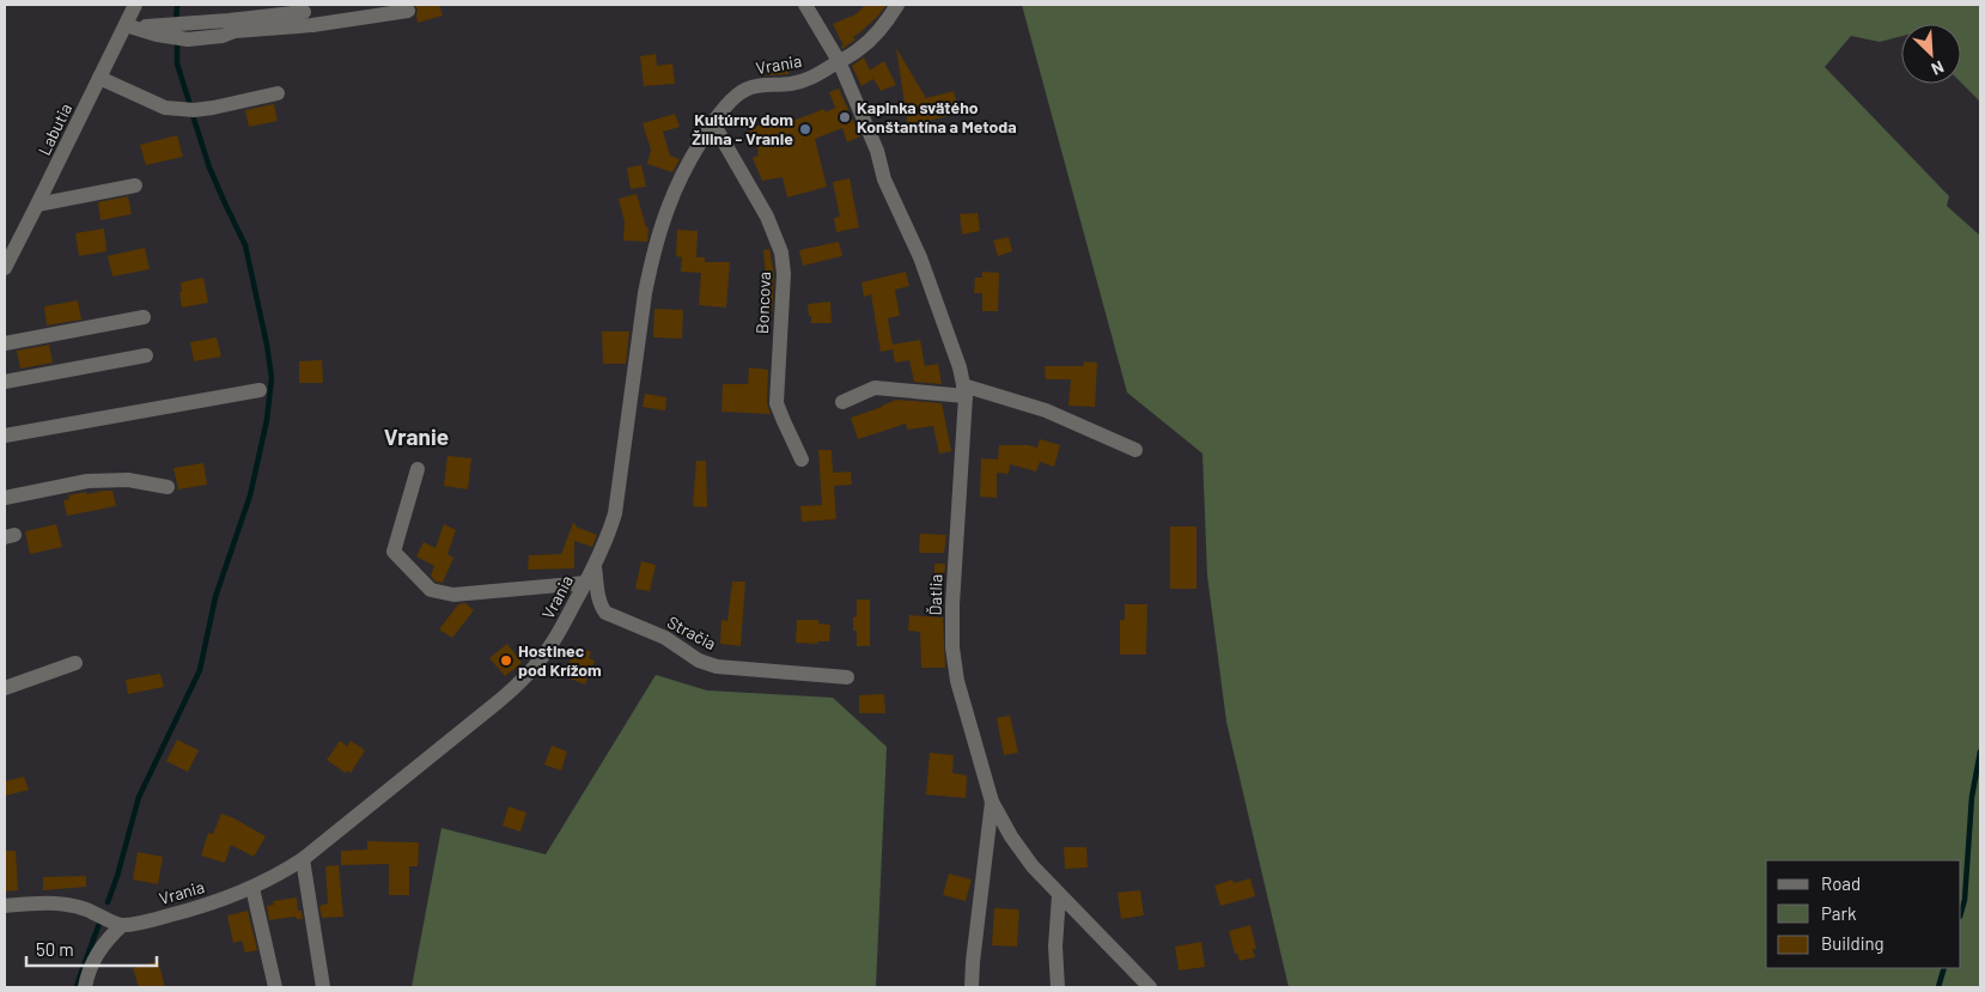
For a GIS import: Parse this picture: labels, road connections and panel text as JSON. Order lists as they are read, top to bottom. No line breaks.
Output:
{"streets":{"street":["Vrania","Labutia","Boncova","Ďatlia","Stračia"]},"crossings":[["Vrania","Boncova"],["Vrania","Ďatlia"],["Vrania","Stračia"]],"districts":["Vranie"],"places":["Kaplnka svätého Konštantína a Metoda","Kultúrny dom Žilina - Vranie","Hostinec pod Krížom"],"legend":["Road","Park","Building"],"scale_bar":"50 m","north":"bottom right"}
